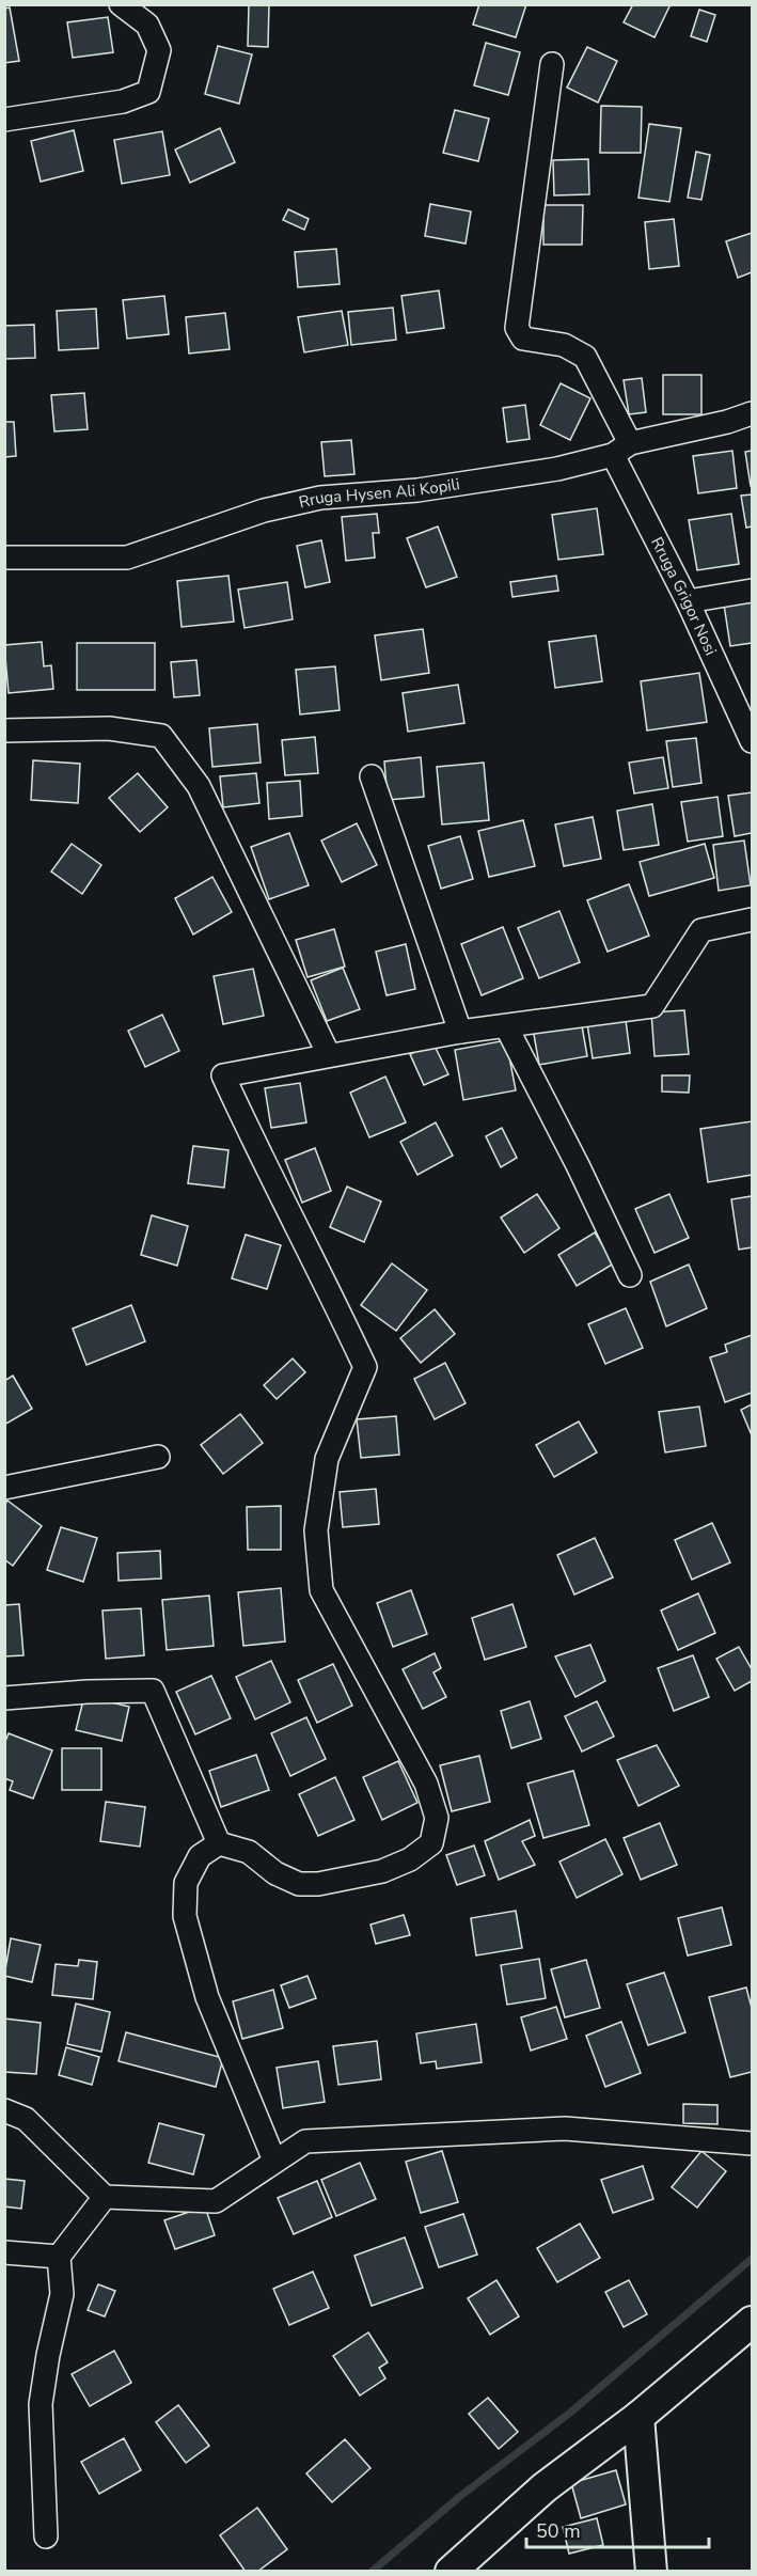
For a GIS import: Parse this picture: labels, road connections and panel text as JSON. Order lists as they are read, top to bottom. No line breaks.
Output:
{"streets":{"street":["Rruga Hysen Ali Kopili","Rruga Grigor Nosi"]},"crossings":[["Rruga Hysen Ali Kopili","Rruga Grigor Nosi"]],"scale_bar":"50 m"}
